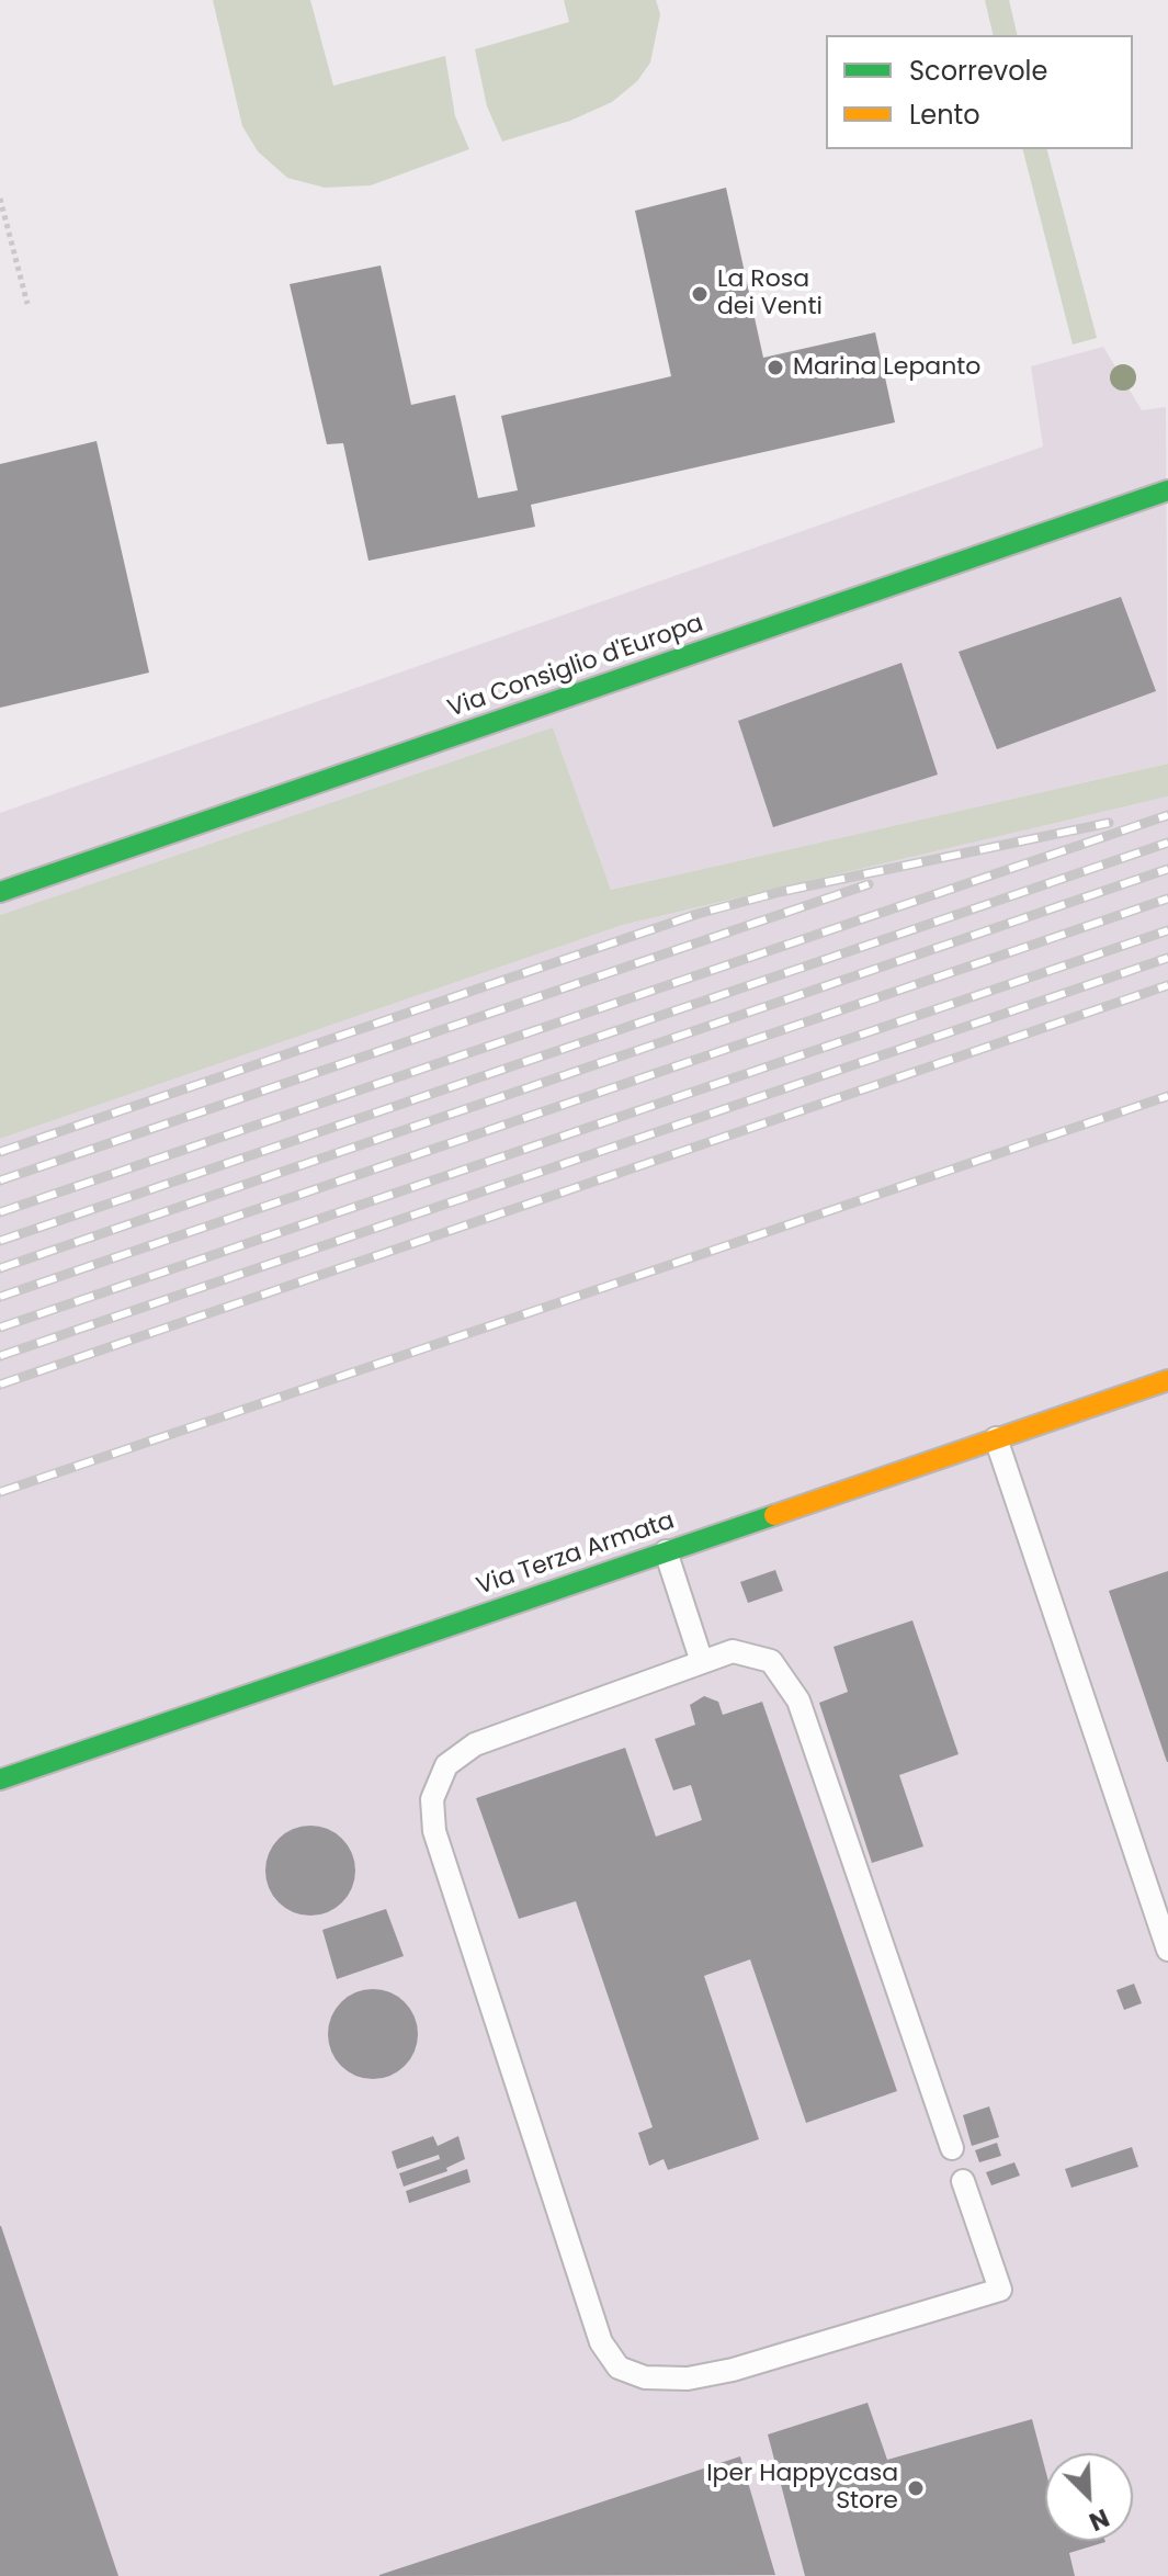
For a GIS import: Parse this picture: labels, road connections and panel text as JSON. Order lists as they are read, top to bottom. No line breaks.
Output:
{"streets":{"street":["Via Consiglio d'Europa","Via Terza Armata"]},"places":["La Rosa dei Venti","Marina Lepanto","Iper Happycasa Store"],"legend":["Scorrevole","Lento"],"north":"bottom right"}
